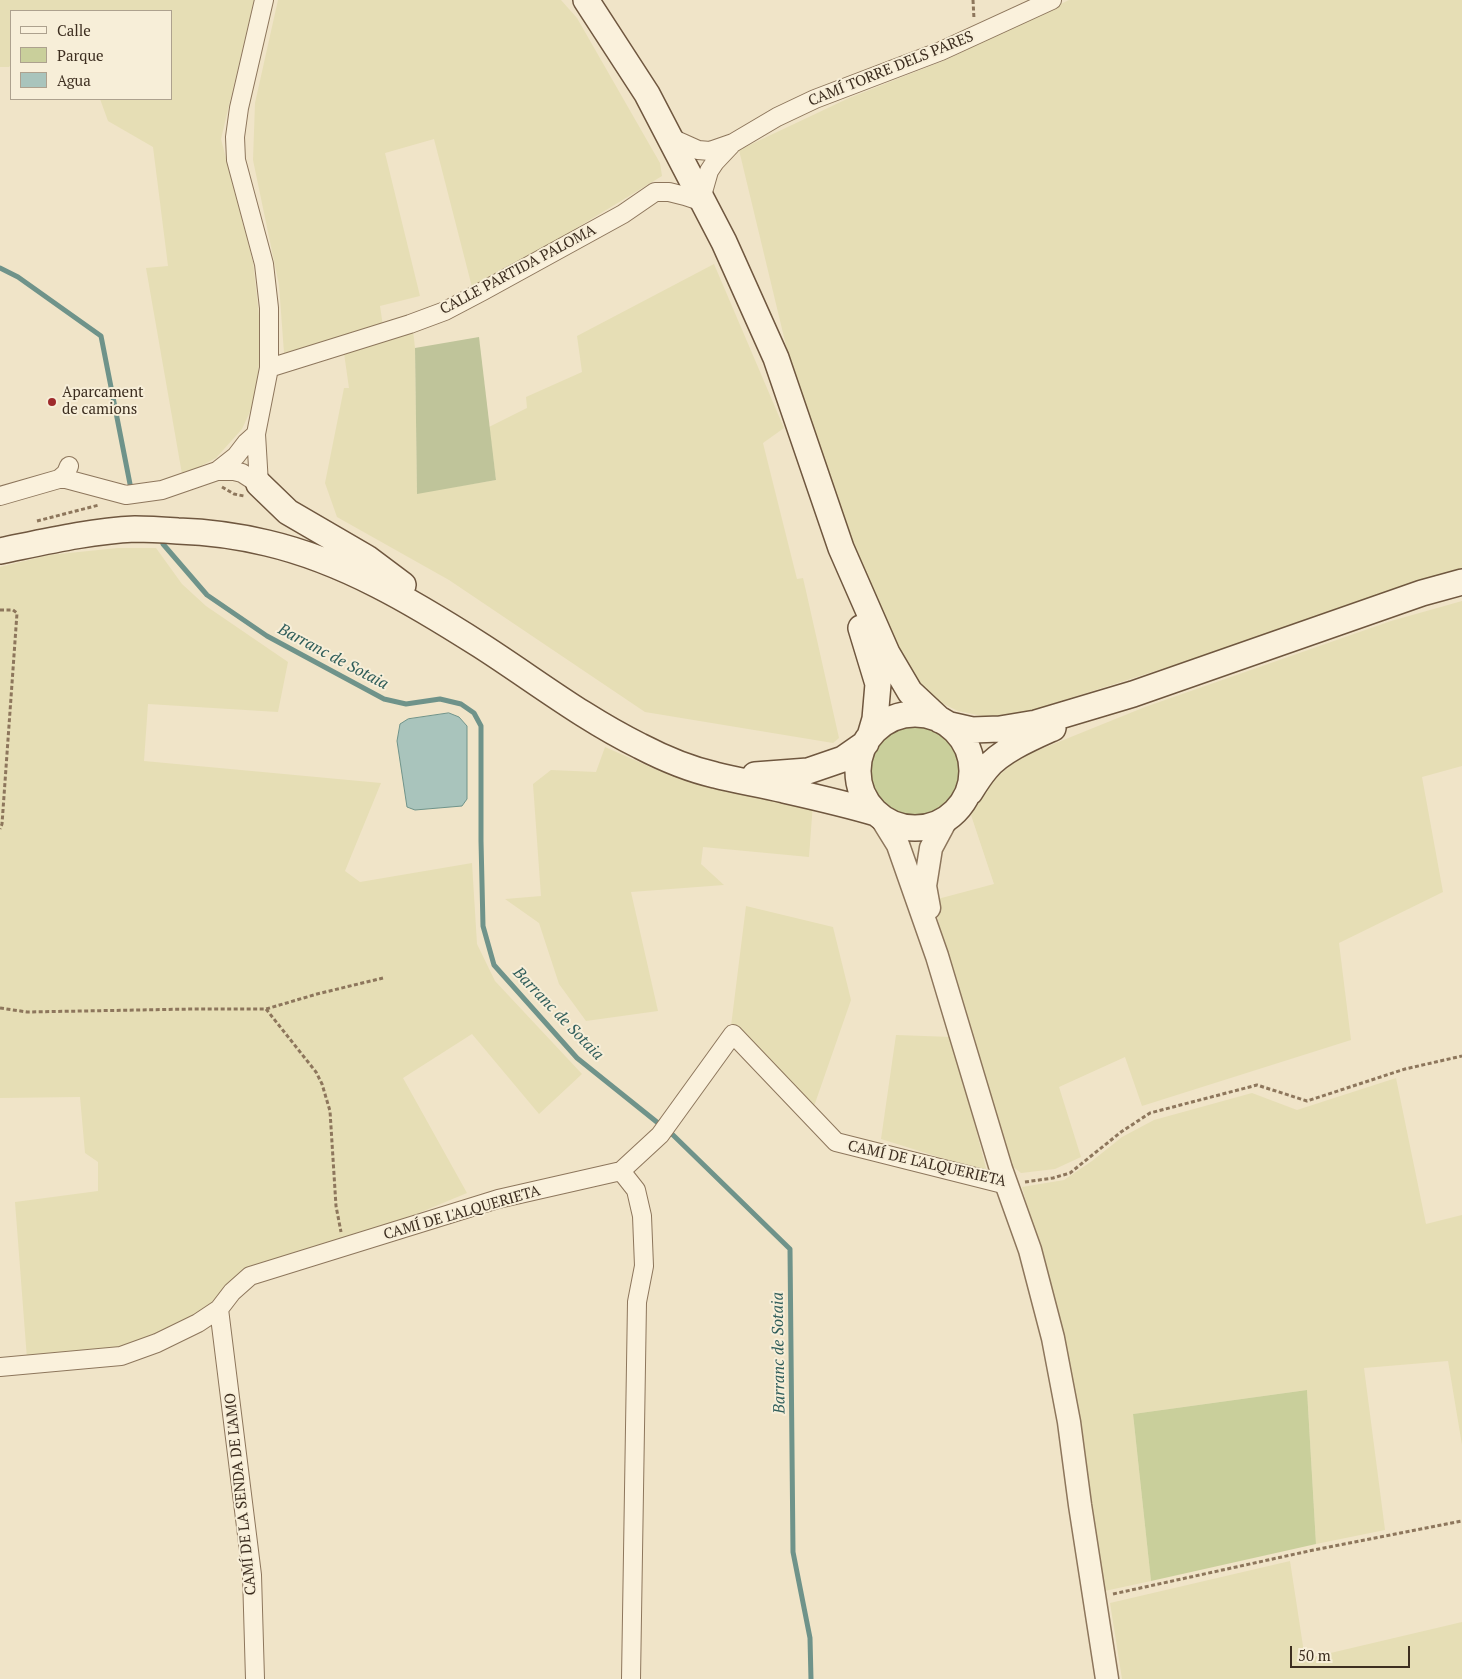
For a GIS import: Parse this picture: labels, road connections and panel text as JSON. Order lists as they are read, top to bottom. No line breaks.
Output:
{"streets":{"street":["CAMÍ TORRE DELS PARES","CALLE PARTIDA PALOMA","CAMÍ DE L'ALQUERIETA","CAMÍ DE LA SENDA DE L'AMO"]},"crossings":[["CAMÍ TORRE DELS PARES","CALLE PARTIDA PALOMA"],["CAMÍ DE L'ALQUERIETA","CAMÍ DE LA SENDA DE L'AMO"]],"water":["Barranc de Sotaia"],"places":["Aparcament de camions"],"legend":["Calle","Parque","Agua"],"scale_bar":"50 m"}
